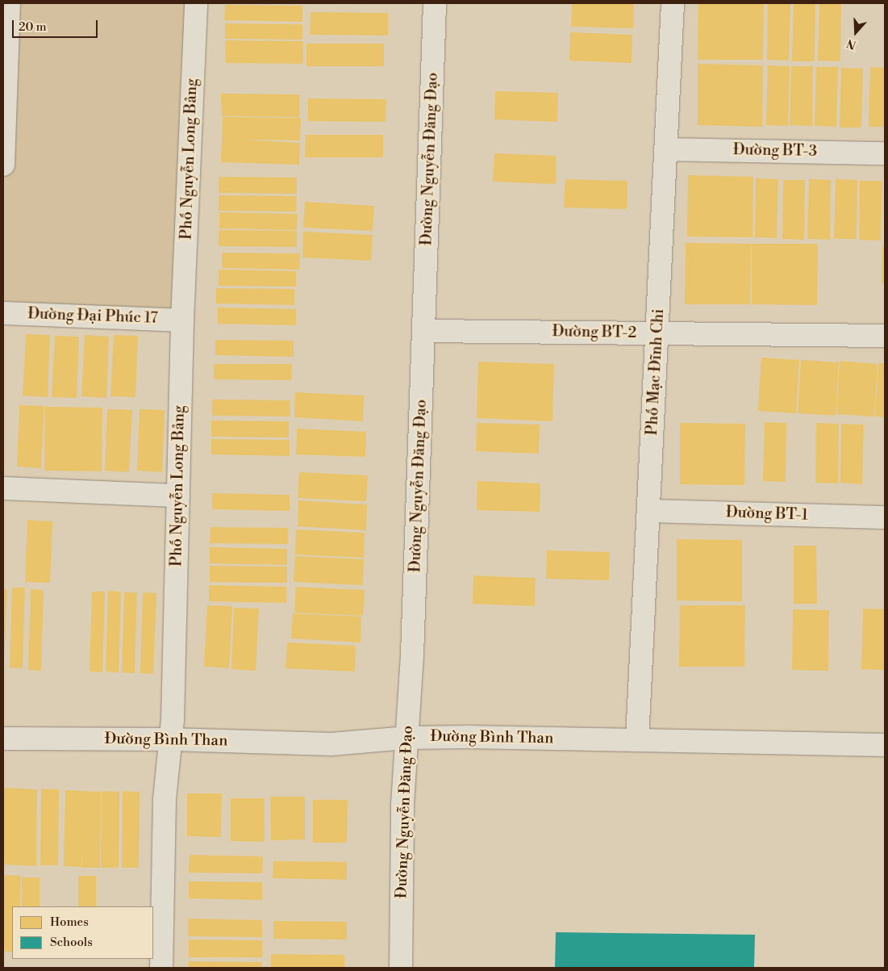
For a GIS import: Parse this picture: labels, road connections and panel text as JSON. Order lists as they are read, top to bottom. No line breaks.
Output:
{"streets":{"street":["Đường BT-3","Phố Nguyễn Long Bảng","Đường Nguyễn Đăng Đạo","Đường Đại Phúc 17","Đường BT-2","Phố Mạc Đĩnh Chi","Đường BT-1","Đường Bình Than"]},"crossings":[["Đường BT-3","Phố Mạc Đĩnh Chi"],["Phố Nguyễn Long Bảng","Đường Đại Phúc 17"],["Phố Nguyễn Long Bảng","Đường Bình Than"],["Đường Nguyễn Đăng Đạo","Đường BT-2"],["Đường Nguyễn Đăng Đạo","Đường Bình Than"],["Đường BT-2","Phố Mạc Đĩnh Chi"],["Phố Mạc Đĩnh Chi","Đường BT-1"],["Phố Mạc Đĩnh Chi","Đường Bình Than"]],"legend":["Homes","Schools"],"scale_bar":"20 m","north":"bottom"}
